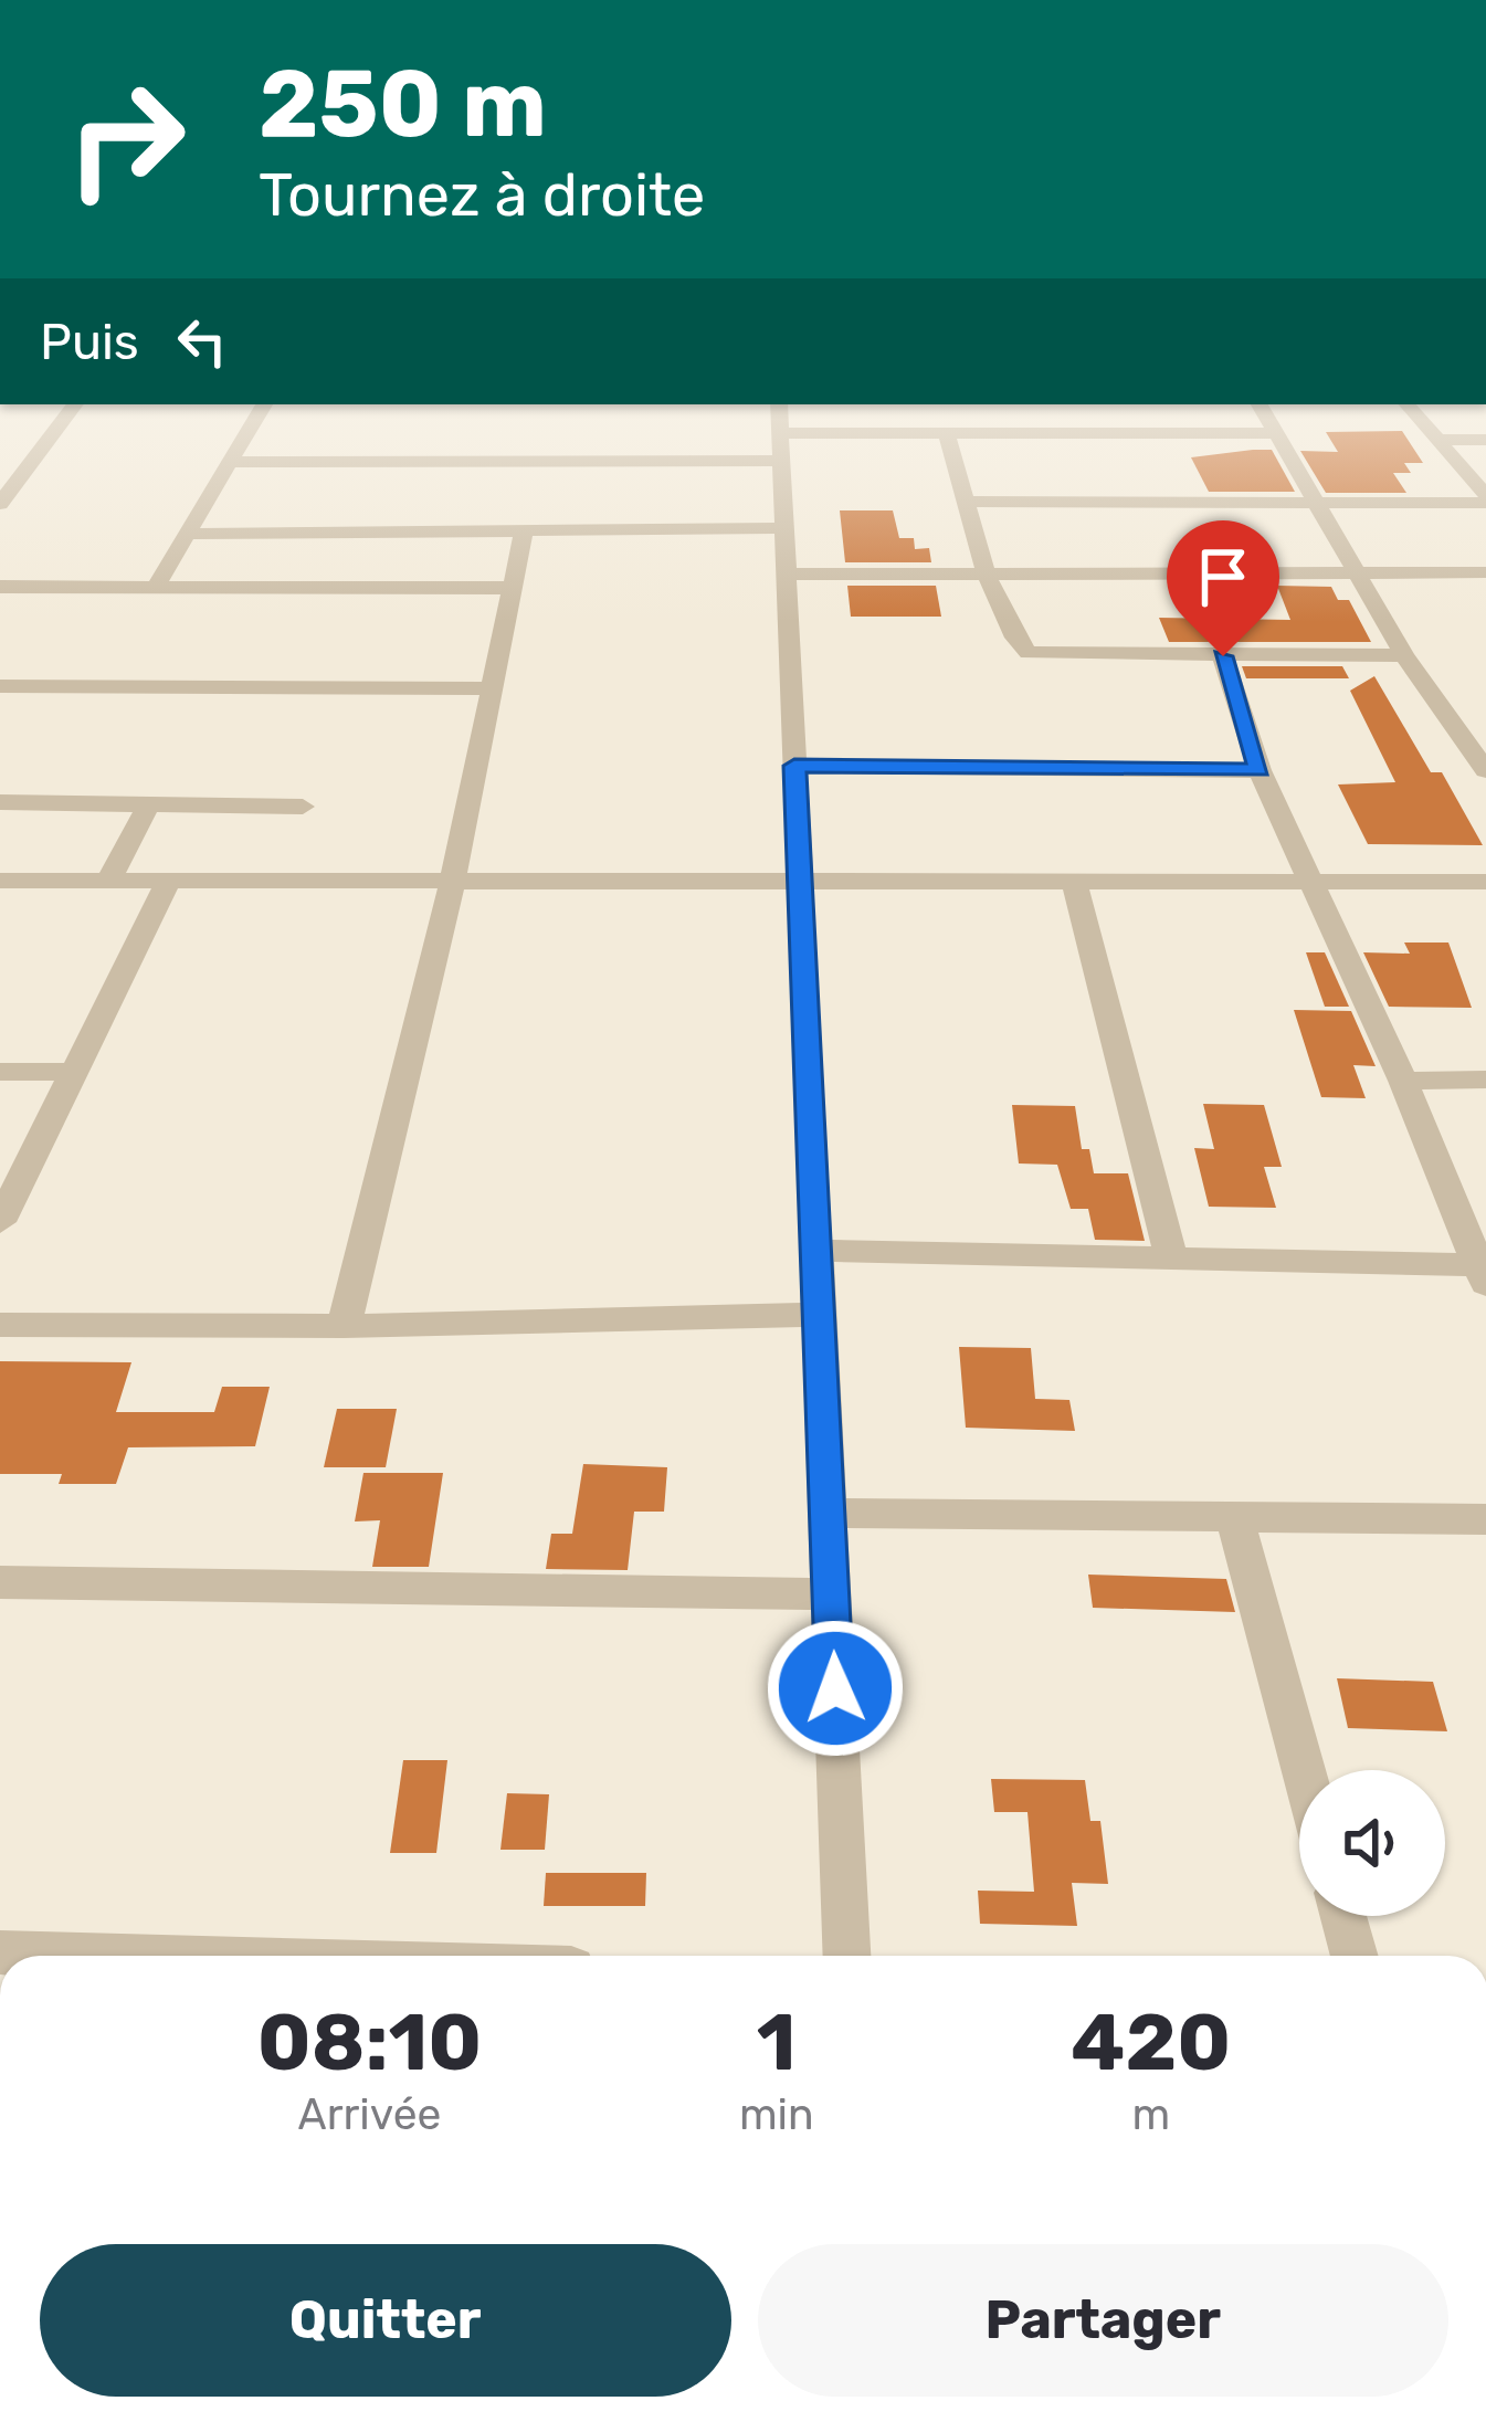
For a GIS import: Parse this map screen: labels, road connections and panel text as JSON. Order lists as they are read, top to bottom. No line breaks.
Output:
{"page":{"turn":["250 m","Tournez à droite"],"then":"Puis","eta":["08:10","Arrivée","1","min","420","m"],"buttons":["Quitter","Partager"]}}
